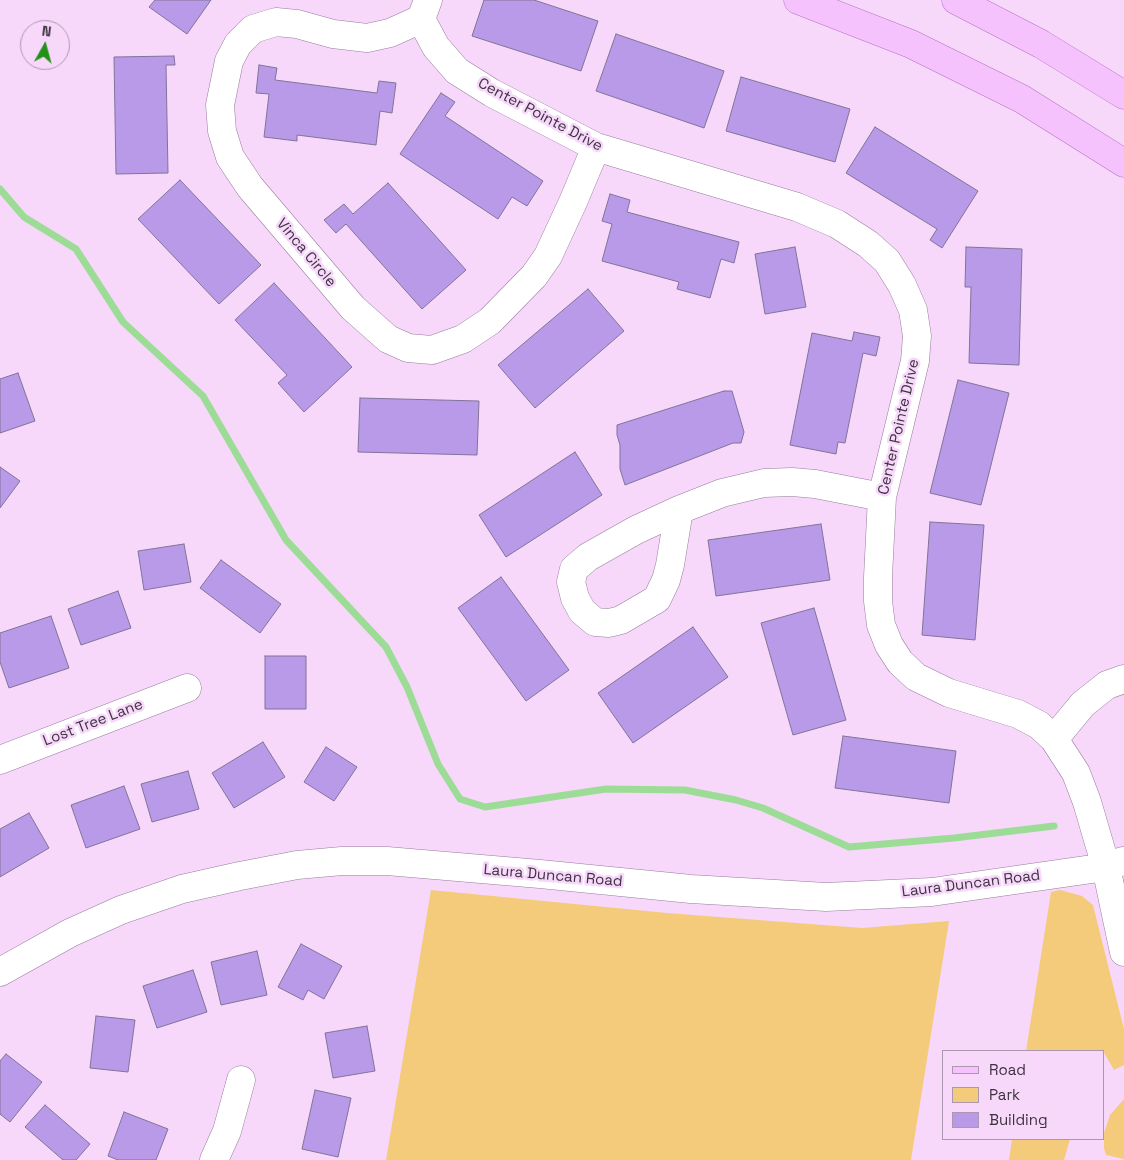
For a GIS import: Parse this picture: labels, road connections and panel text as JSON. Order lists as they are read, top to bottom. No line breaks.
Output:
{"streets":{"street":["Center Pointe Drive","Vinca Circle","Lost Tree Lane","Laura Duncan Road"]},"crossings":[["Center Pointe Drive","Vinca Circle"],["Center Pointe Drive","Laura Duncan Road"]],"legend":["Road","Park","Building"],"north":"top"}
